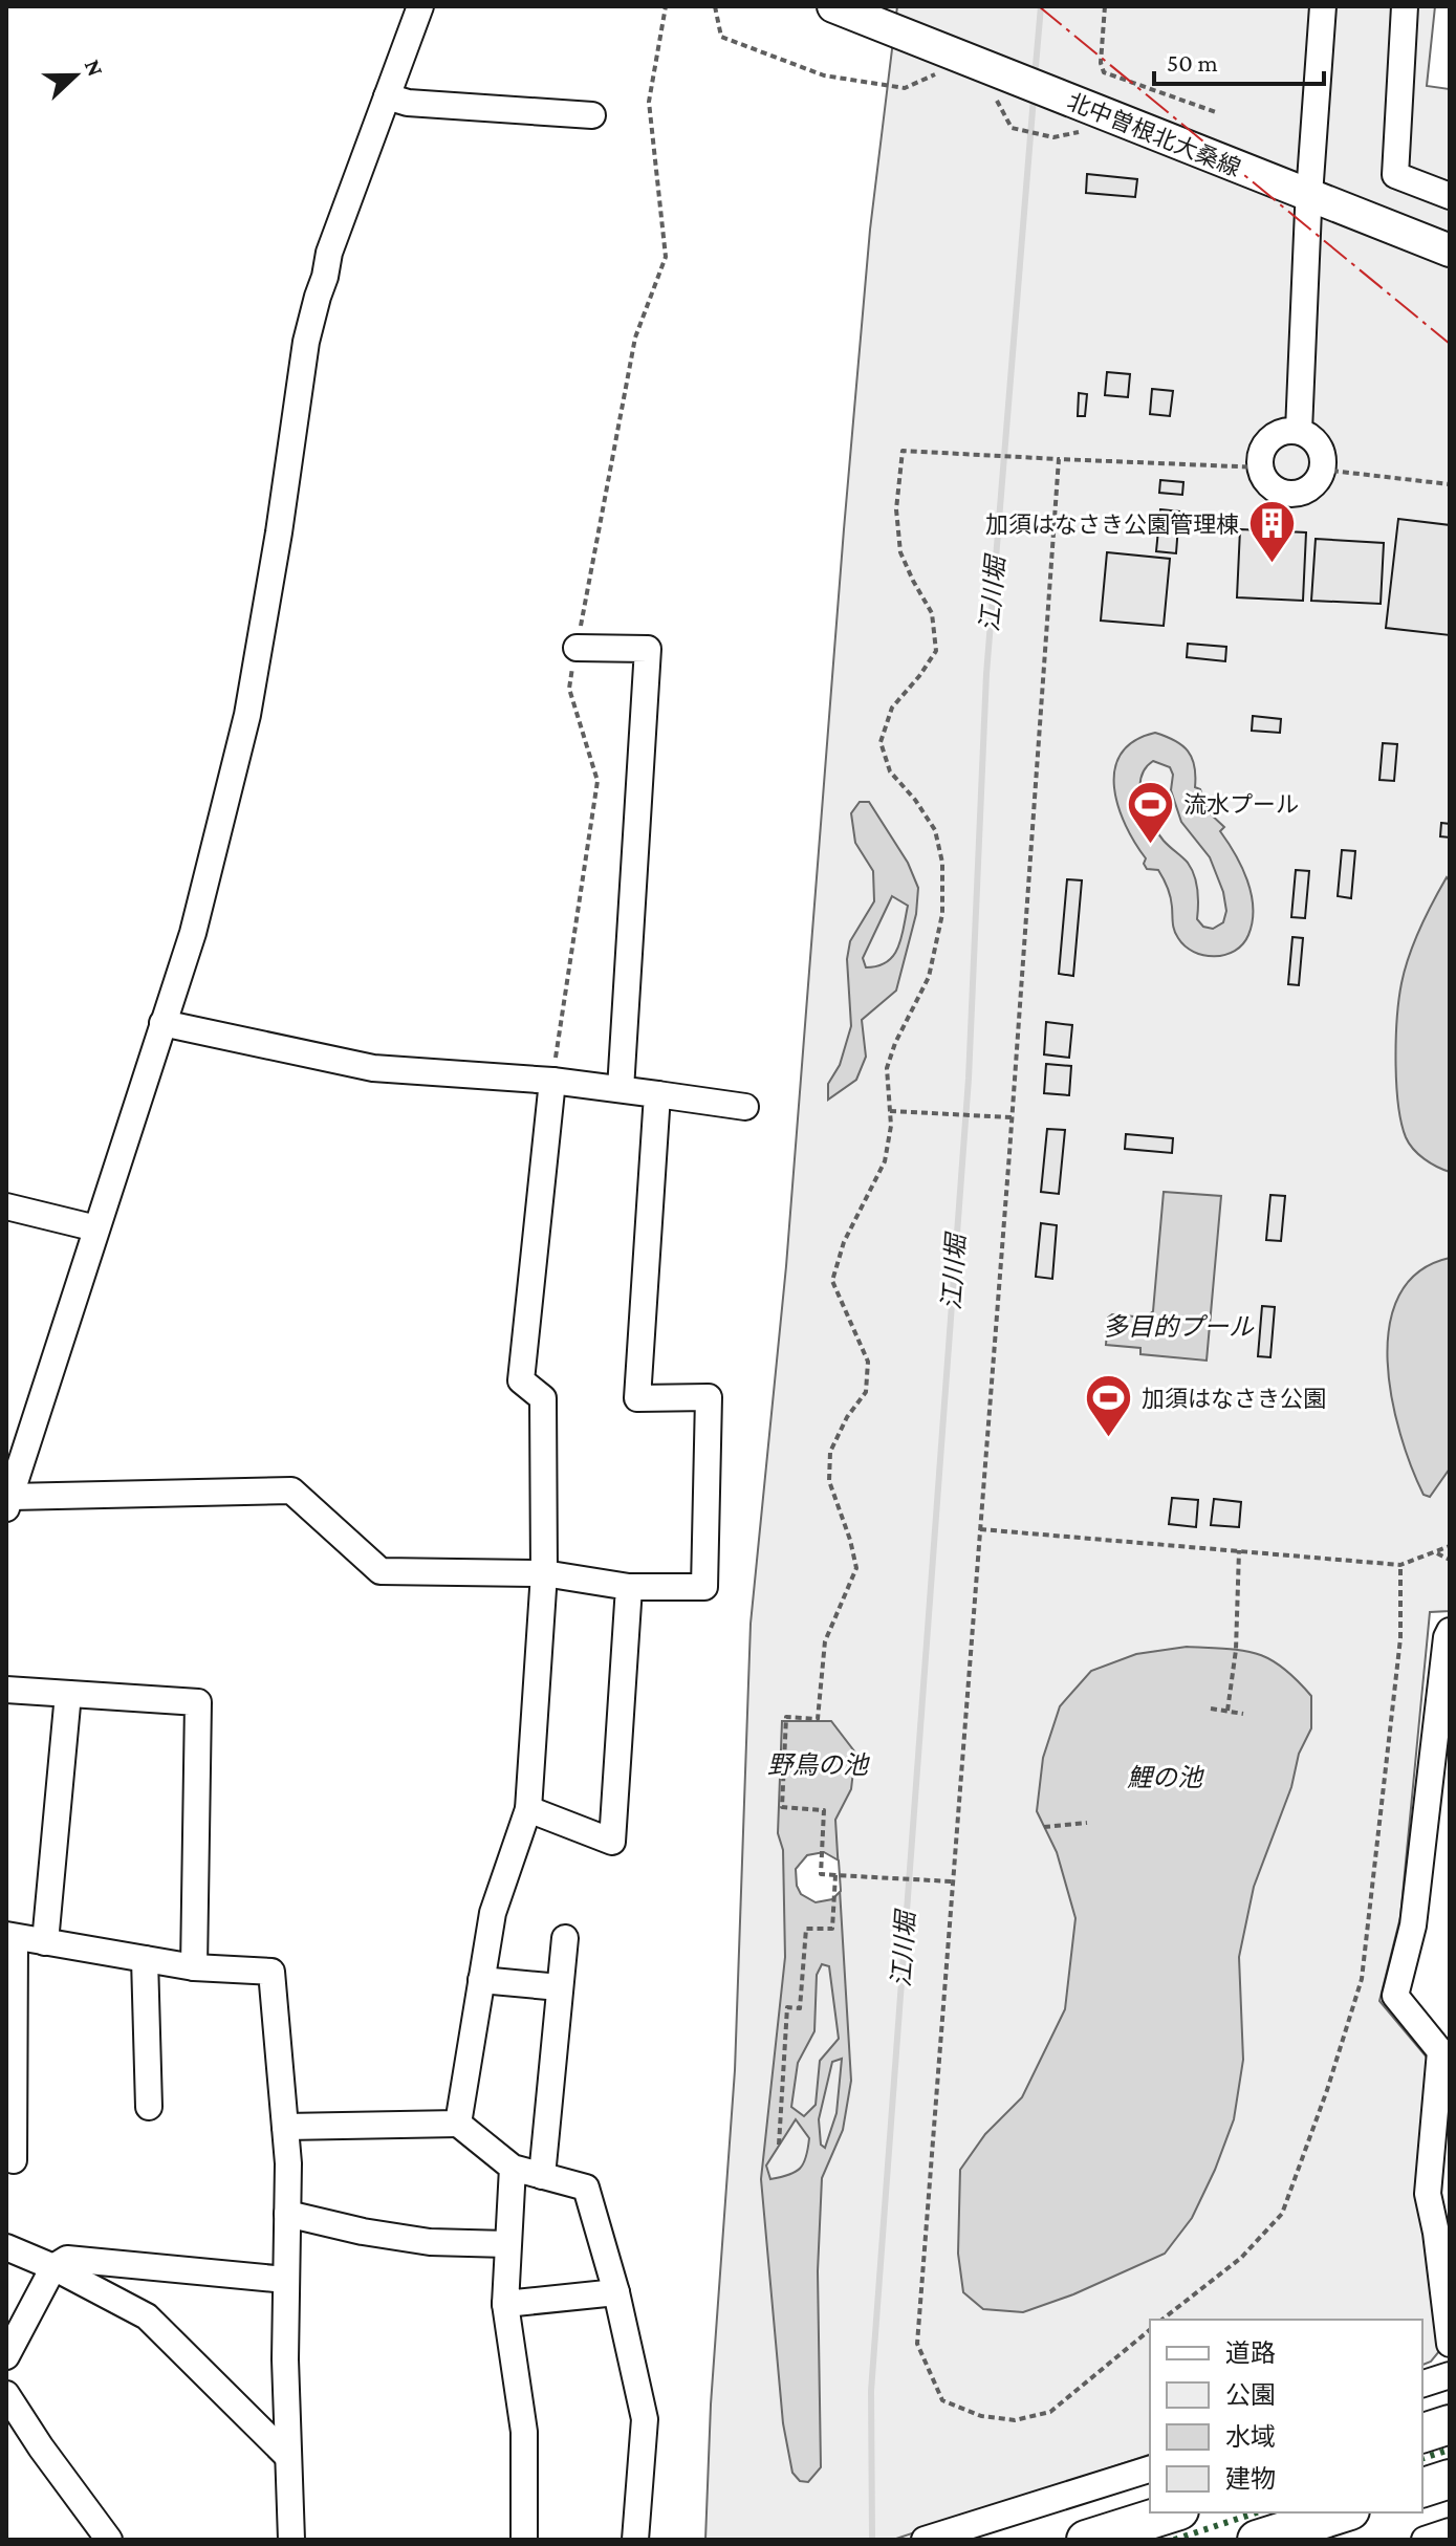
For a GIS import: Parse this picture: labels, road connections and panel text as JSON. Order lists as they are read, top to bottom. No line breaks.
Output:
{"streets":{"main road":["北中曽根北大桑線"]},"water":["江川堀","多目的プール","野鳥の池","鯉の池"],"places":{"building":["加須はなさき公園管理棟"],"sports":["流水プール","加須はなさき公園"]},"legend":["道路","公園","水域","建物"],"scale_bar":"50 m","north":"right"}
